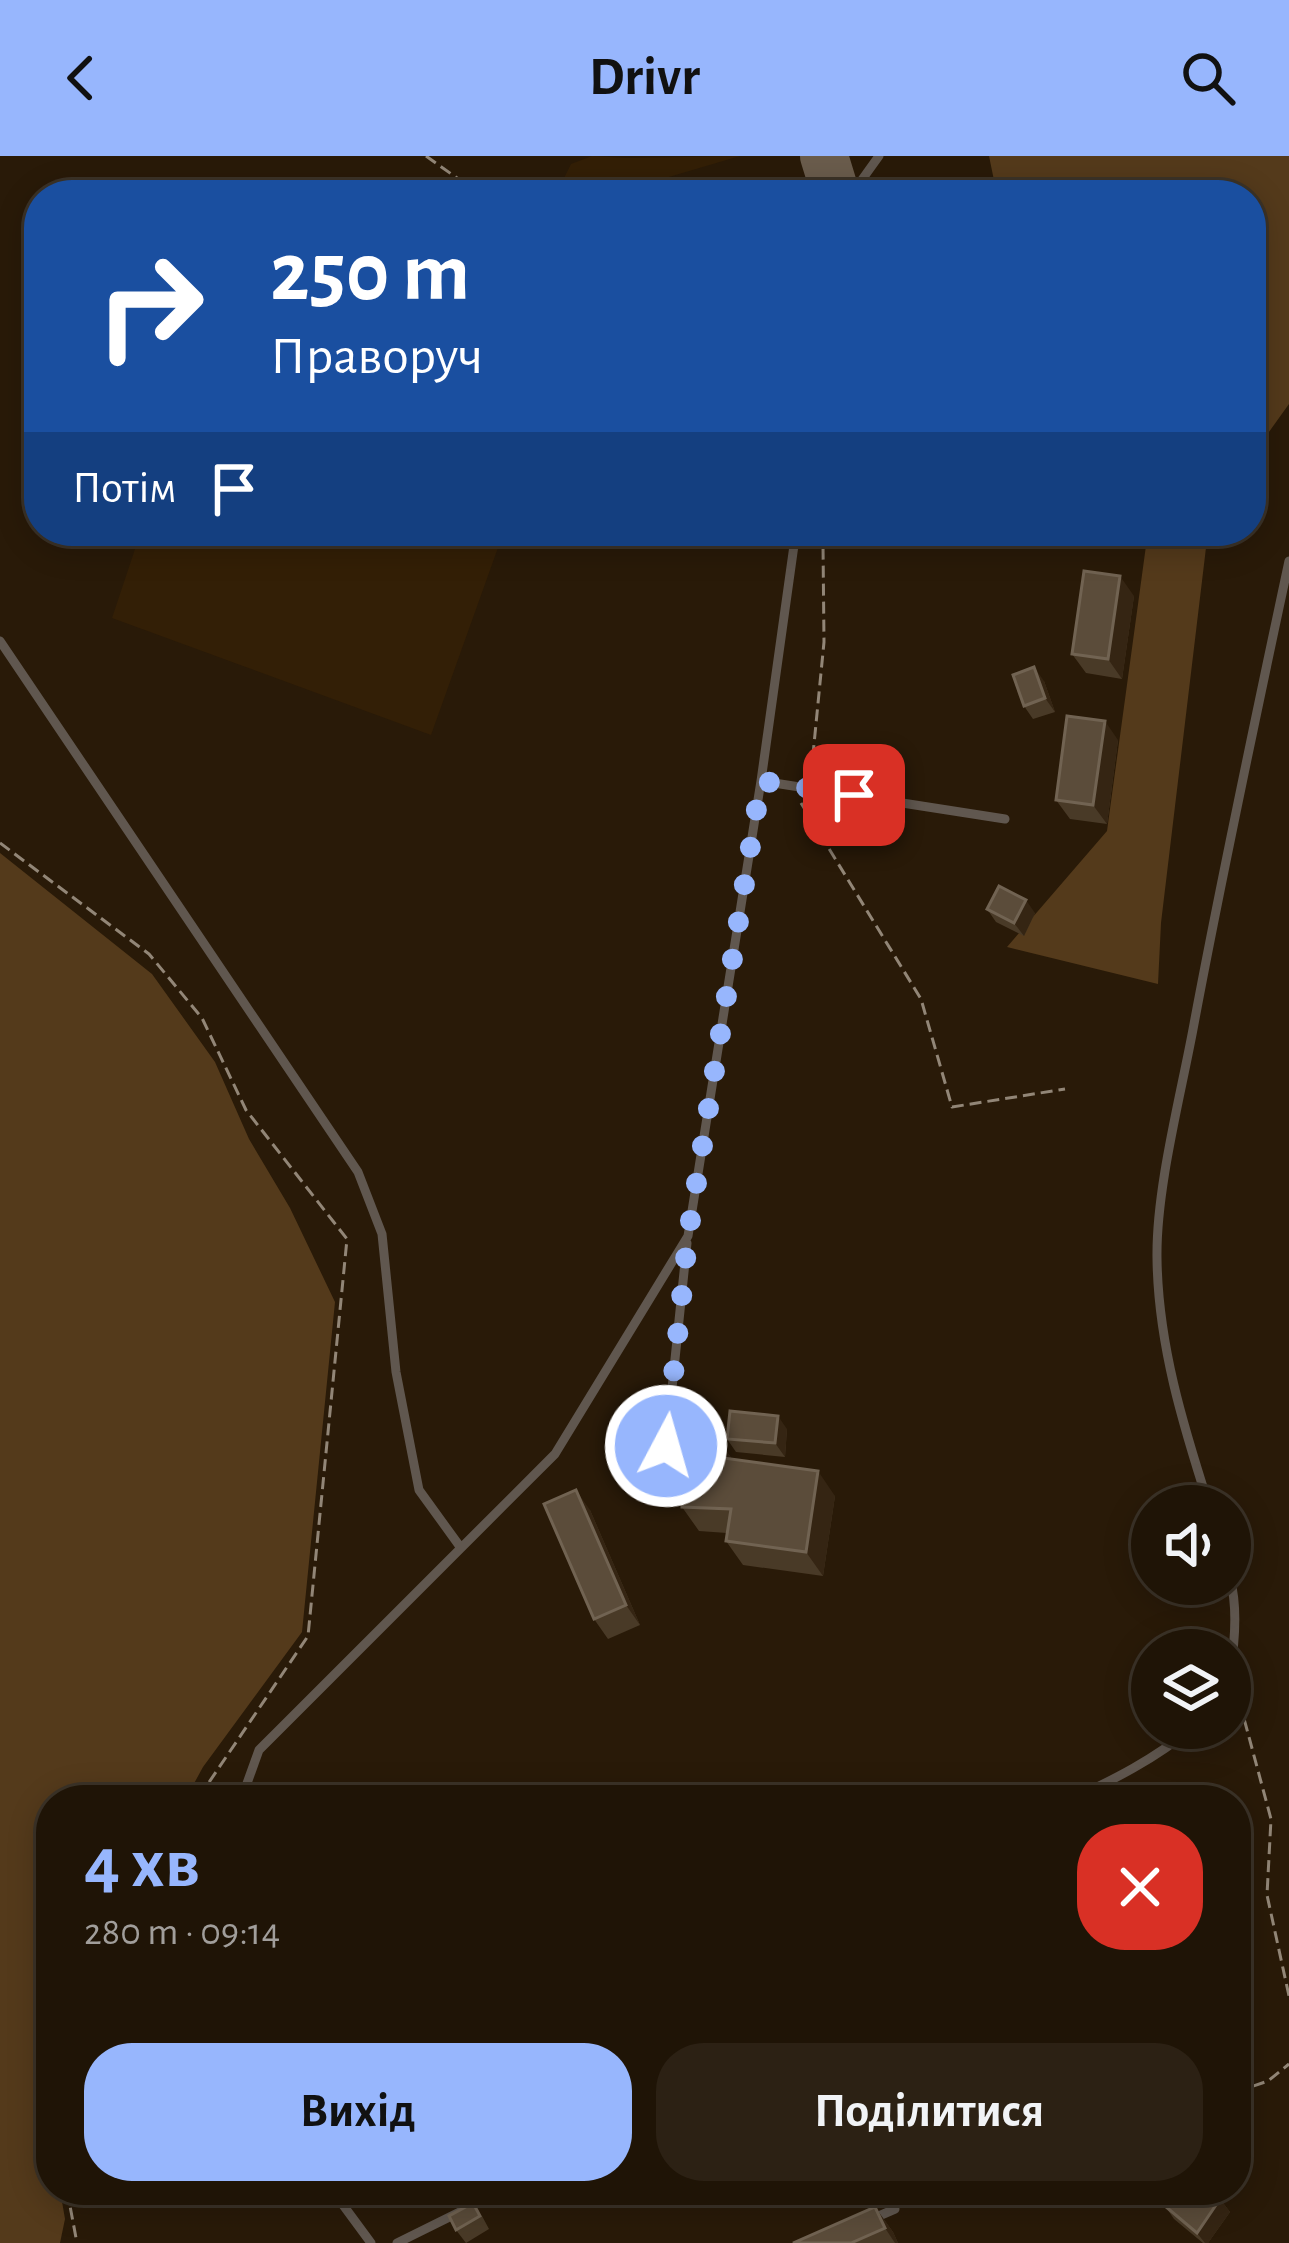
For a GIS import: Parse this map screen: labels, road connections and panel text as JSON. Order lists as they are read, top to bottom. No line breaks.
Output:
{"page":{"header":"Drivr","turn":["250 m","Праворуч"],"then":"Потім","heading":["4 хв","280 m · 09:14"],"buttons":["Вихід","Поділитися"]}}
